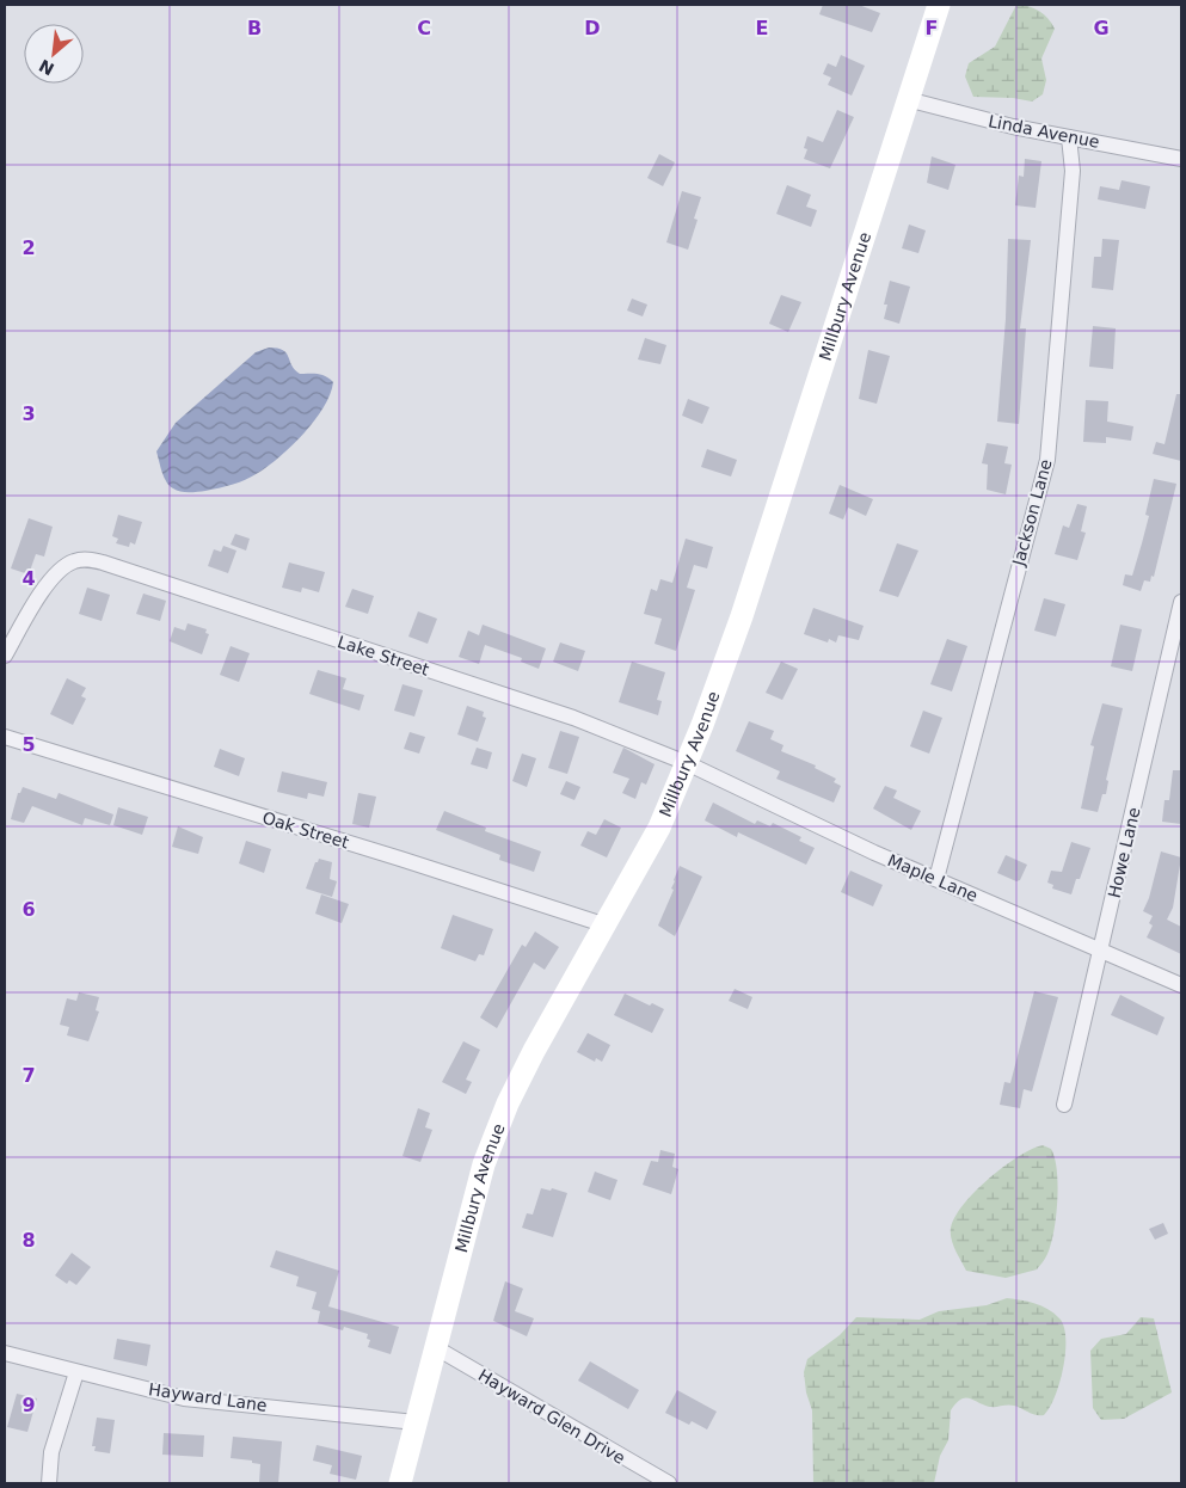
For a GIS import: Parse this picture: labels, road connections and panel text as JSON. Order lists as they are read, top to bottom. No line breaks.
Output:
{"streets":{"main road":["Millbury Avenue"],"street":["Linda Avenue","Jackson Lane","Lake Street","Oak Street","Howe Lane","Maple Lane","Hayward Lane","Hayward Glen Drive"]},"crossings":[["Linda Avenue","Millbury Avenue"],["Linda Avenue","Jackson Lane"],["Millbury Avenue","Lake Street"],["Millbury Avenue","Oak Street"],["Millbury Avenue","Maple Lane"],["Millbury Avenue","Hayward Lane"],["Millbury Avenue","Hayward Glen Drive"],["Jackson Lane","Maple Lane"],["Lake Street","Maple Lane"],["Howe Lane","Maple Lane"]],"north":"bottom left","grid":{"columns":["B","C","D","E","F","G"],"rows":["2","3","4","5","6","7","8","9"]}}
